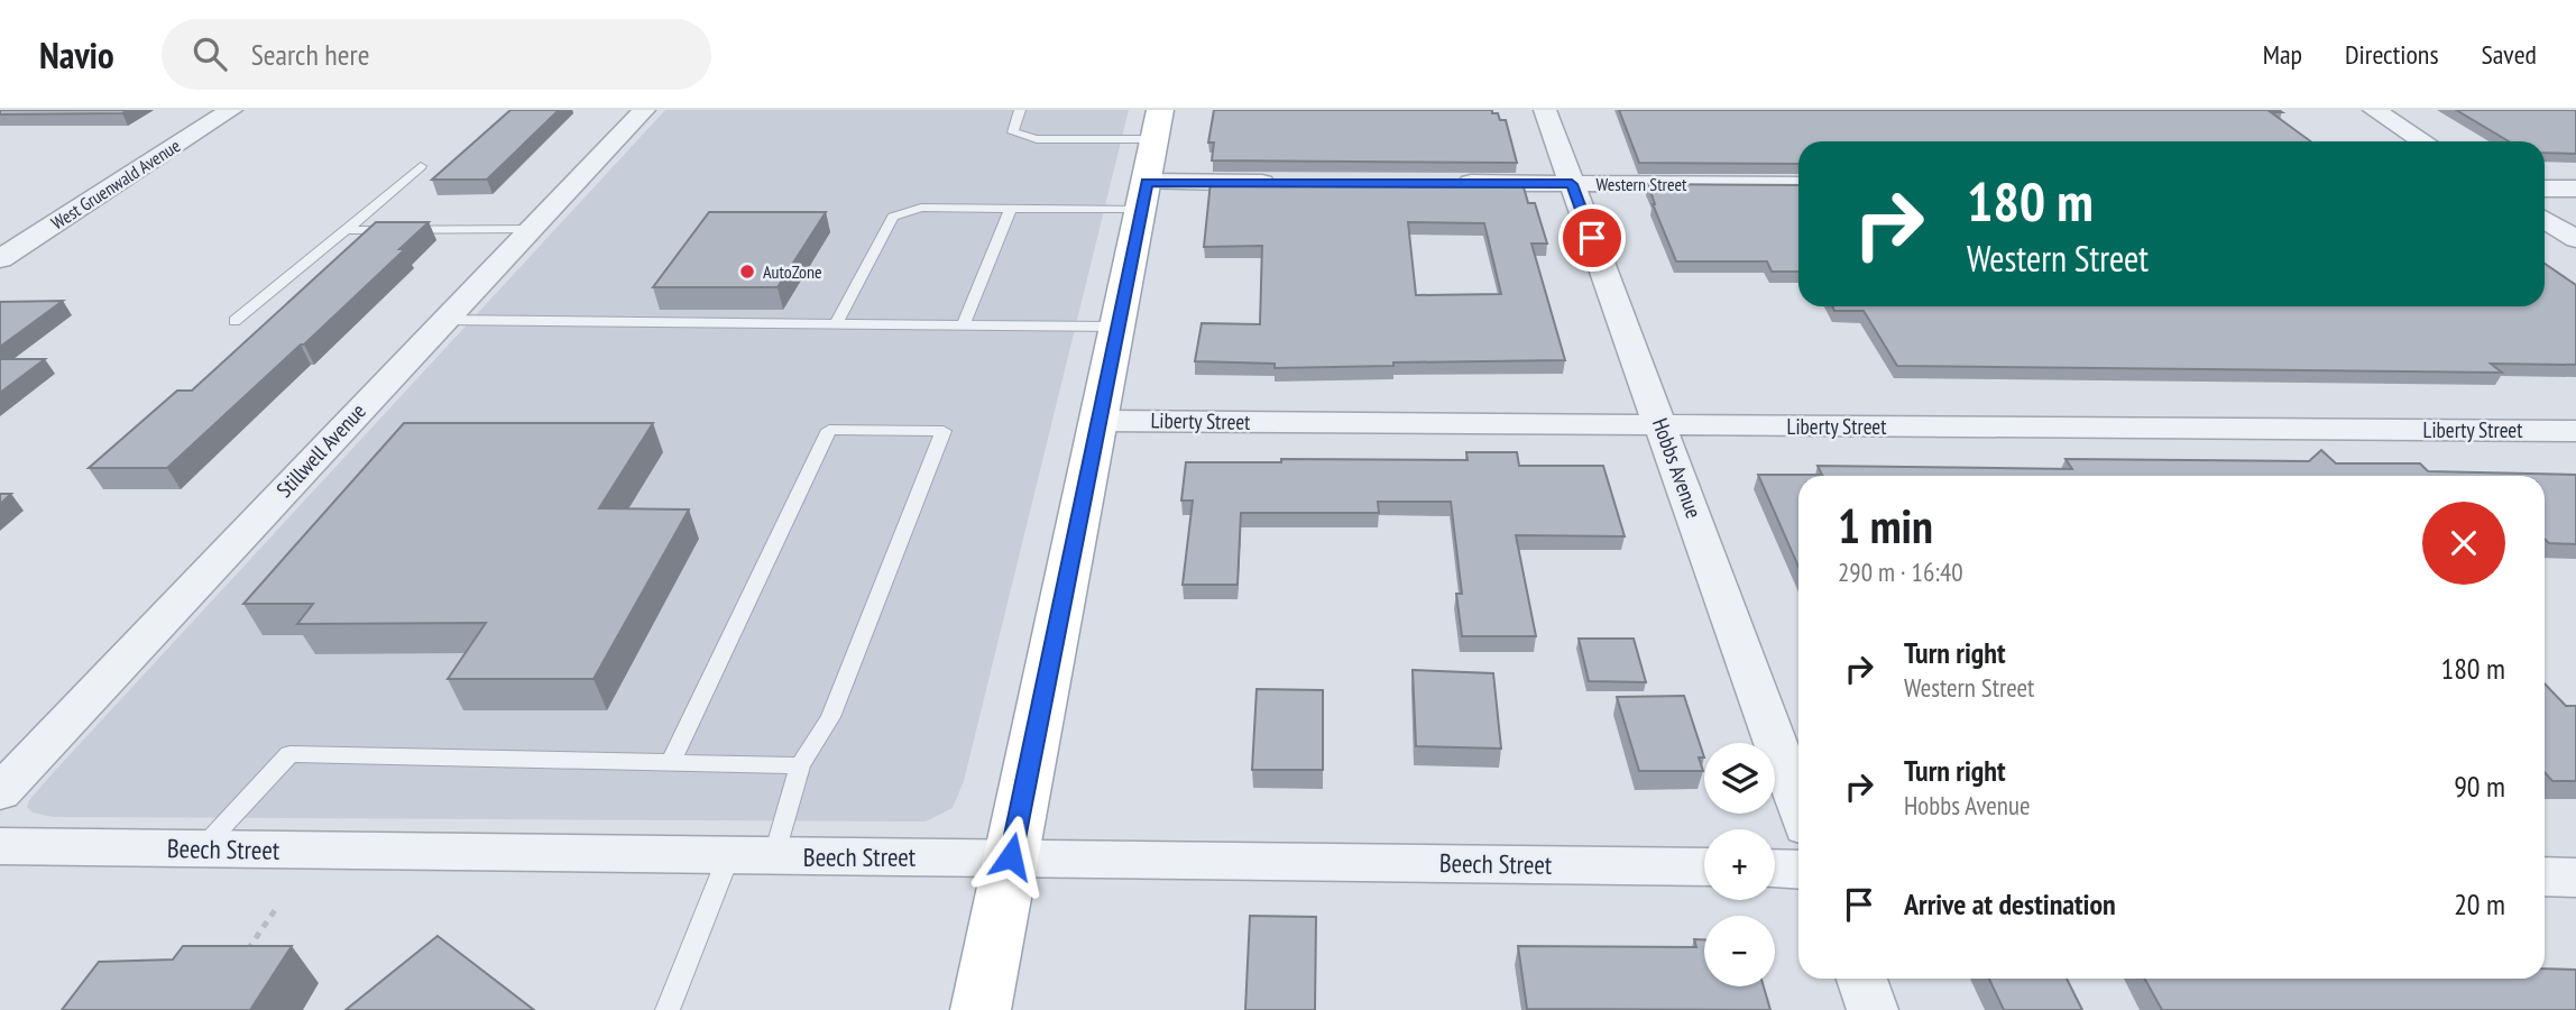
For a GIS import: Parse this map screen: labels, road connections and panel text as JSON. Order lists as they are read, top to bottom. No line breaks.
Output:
{"streets":{"street":["West Gruenwald Avenue","Western Street","Liberty Street","Stillwell Avenue","Hobbs Avenue","Beech Street"]},"crossings":[["Western Street","Hobbs Avenue"],["Liberty Street","Hobbs Avenue"]],"places":["AutoZone"],"page":{"header":"Navio","search":"Search here","nav":["Map","Directions","Saved"],"turn":["180 m","Western Street"],"heading":["1 min","290 m · 16:40"],"list":[{"name":"Turn right","note":"Western Street","value":"180 m"},{"name":"Turn right","note":"Hobbs Avenue","value":"90 m"},{"name":"Arrive at destination","value":"20 m"}],"map_buttons":["+","−"]}}
